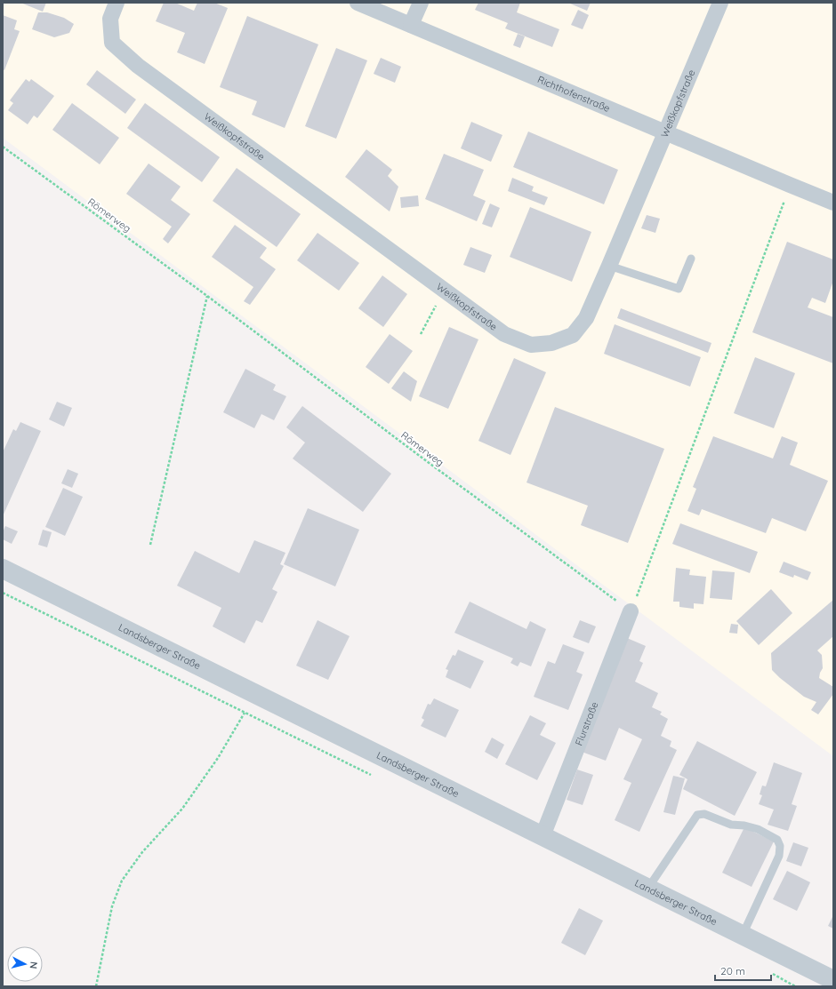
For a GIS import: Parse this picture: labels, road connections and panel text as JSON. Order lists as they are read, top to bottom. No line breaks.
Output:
{"streets":{"street":["Richthofenstraße","Weißkopfstraße","Landsberger Straße","Flurstraße"],"path":["Römerweg"]},"crossings":[["Richthofenstraße","Weißkopfstraße"],["Römerweg","Flurstraße"],["Landsberger Straße","Flurstraße"]],"scale_bar":"20 m","north":"right"}
